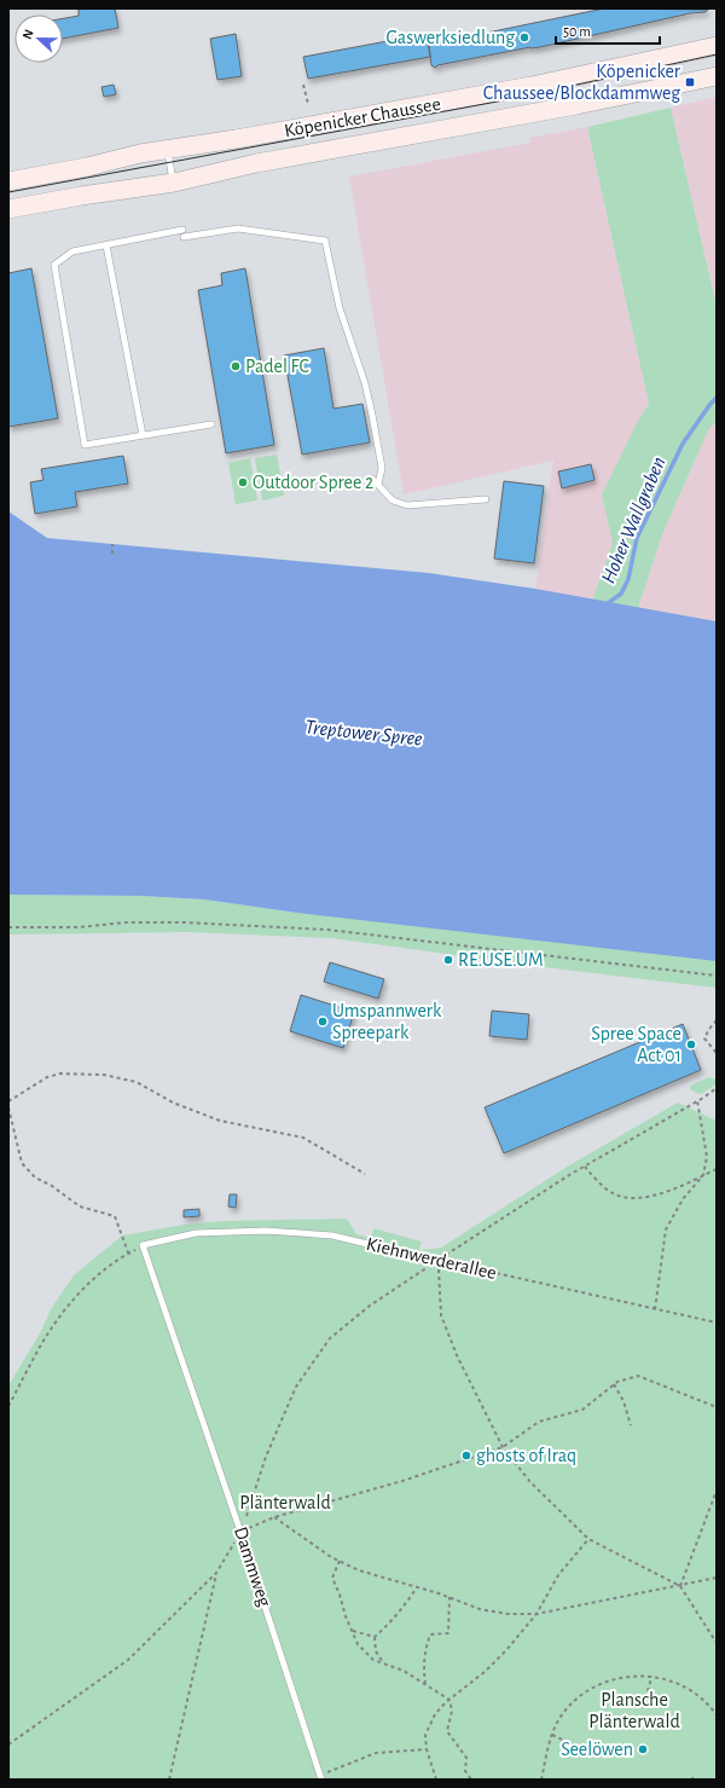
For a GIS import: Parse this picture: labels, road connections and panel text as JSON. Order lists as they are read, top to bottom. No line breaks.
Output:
{"streets":{"main road":["Köpenicker Chaussee"],"lane":["Kiehnwerderallee","Dammweg"]},"crossings":[["Kiehnwerderallee","Dammweg"]],"water":["Hoher Wallgraben","Treptower Spree"],"parks":["Plänterwald","Plansche Plänterwald"],"places":{"other":["Gaswerksiedlung","Padel FC","Outdoor Spree 2","RE.USE.UM","Umspannwerk Spreepark","Spree Space Act 01","ghosts of Iraq","Seelöwen"],"transit":["Köpenicker Chaussee/Blockdammweg"]},"scale_bar":"50 m","north":"left"}
